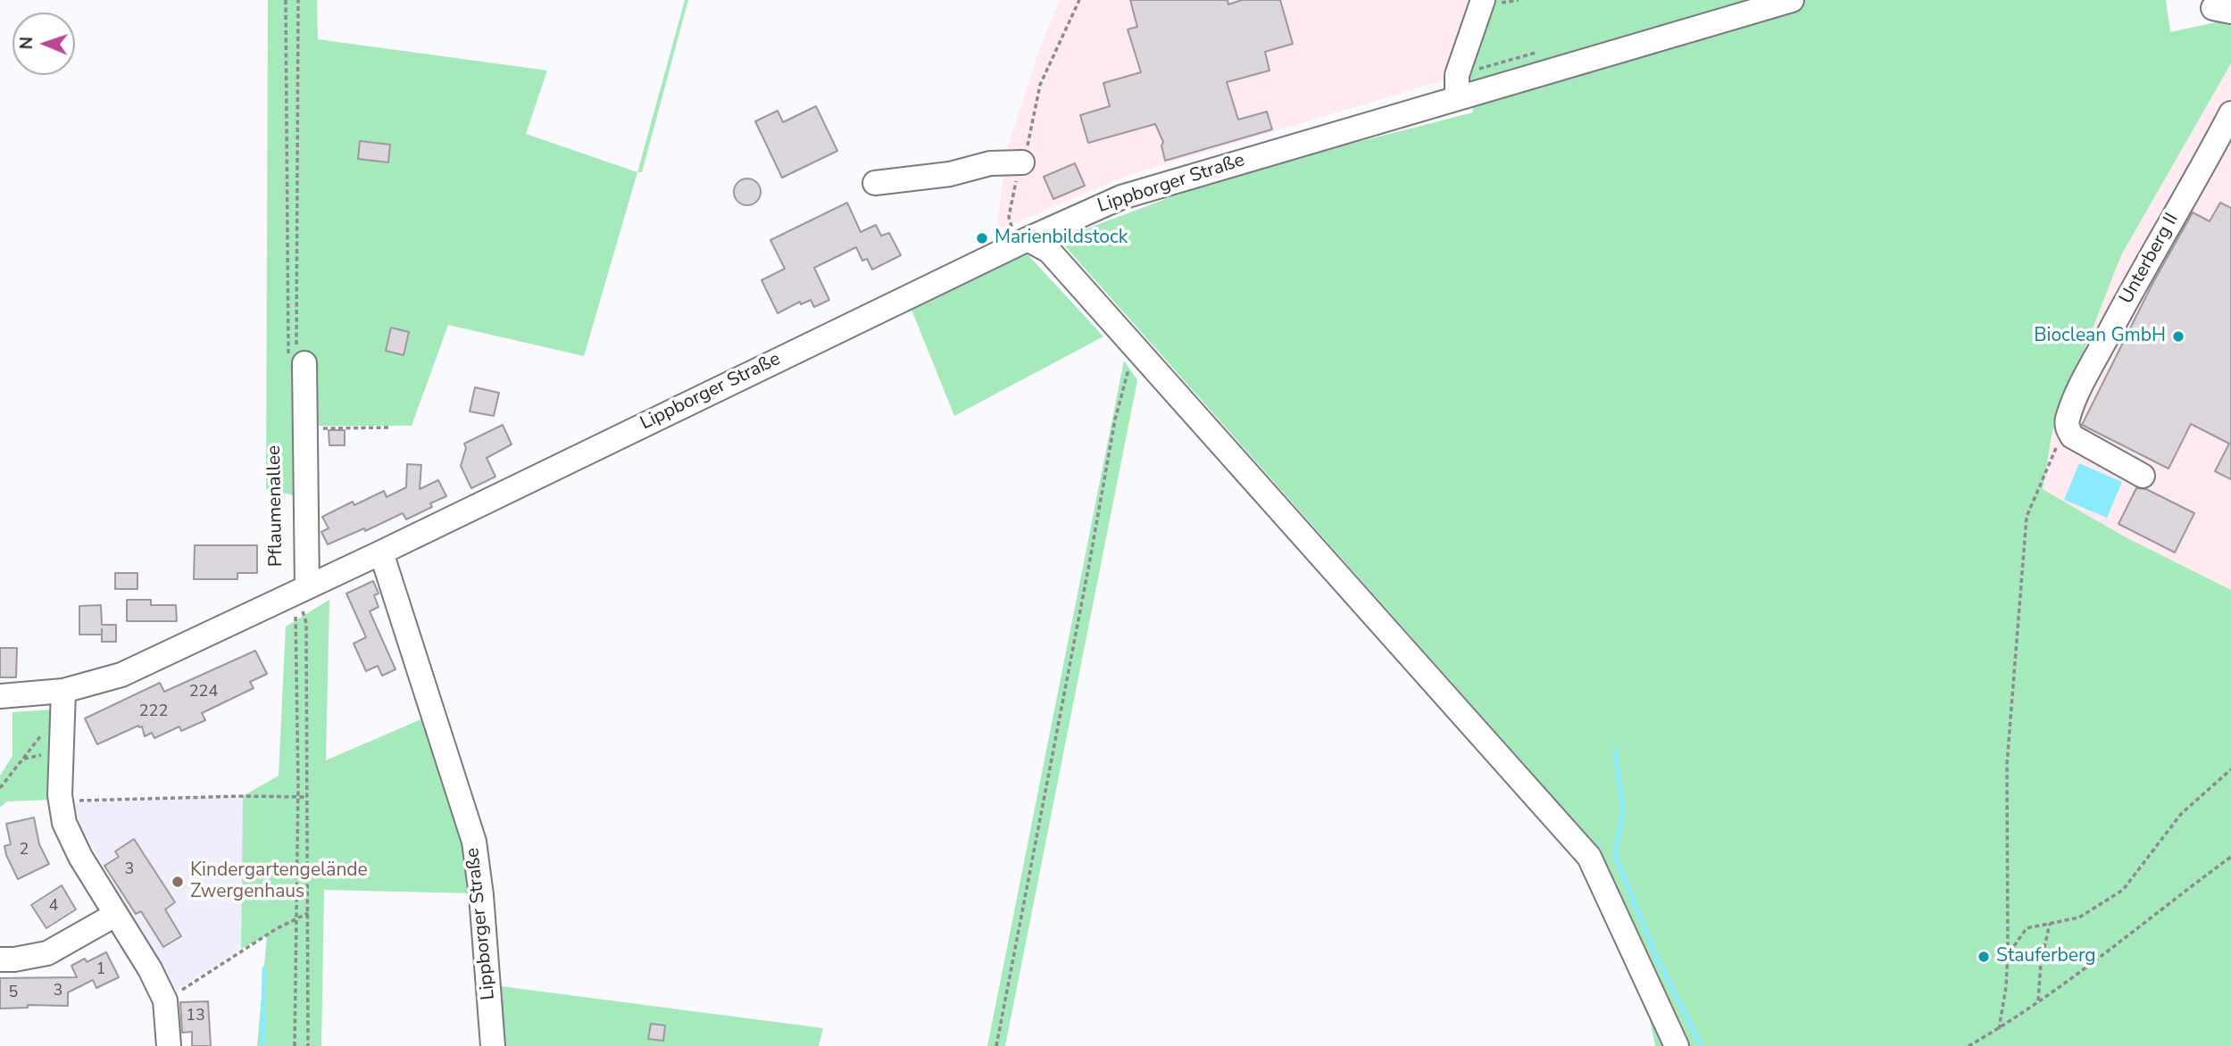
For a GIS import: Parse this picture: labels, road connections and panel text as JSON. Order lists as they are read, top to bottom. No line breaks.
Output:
{"streets":{"street":["Lippborger Straße","Unterberg II"],"path":["Pflaumenallee"]},"crossings":[["Lippborger Straße","Pflaumenallee"]],"places":["Marienbildstock","Bioclean GmbH","Kindergartengelände Zwergenhaus","Stauferberg"],"house_numbers":["224","222","2","3","4","1","3","5","13"],"north":"left"}
